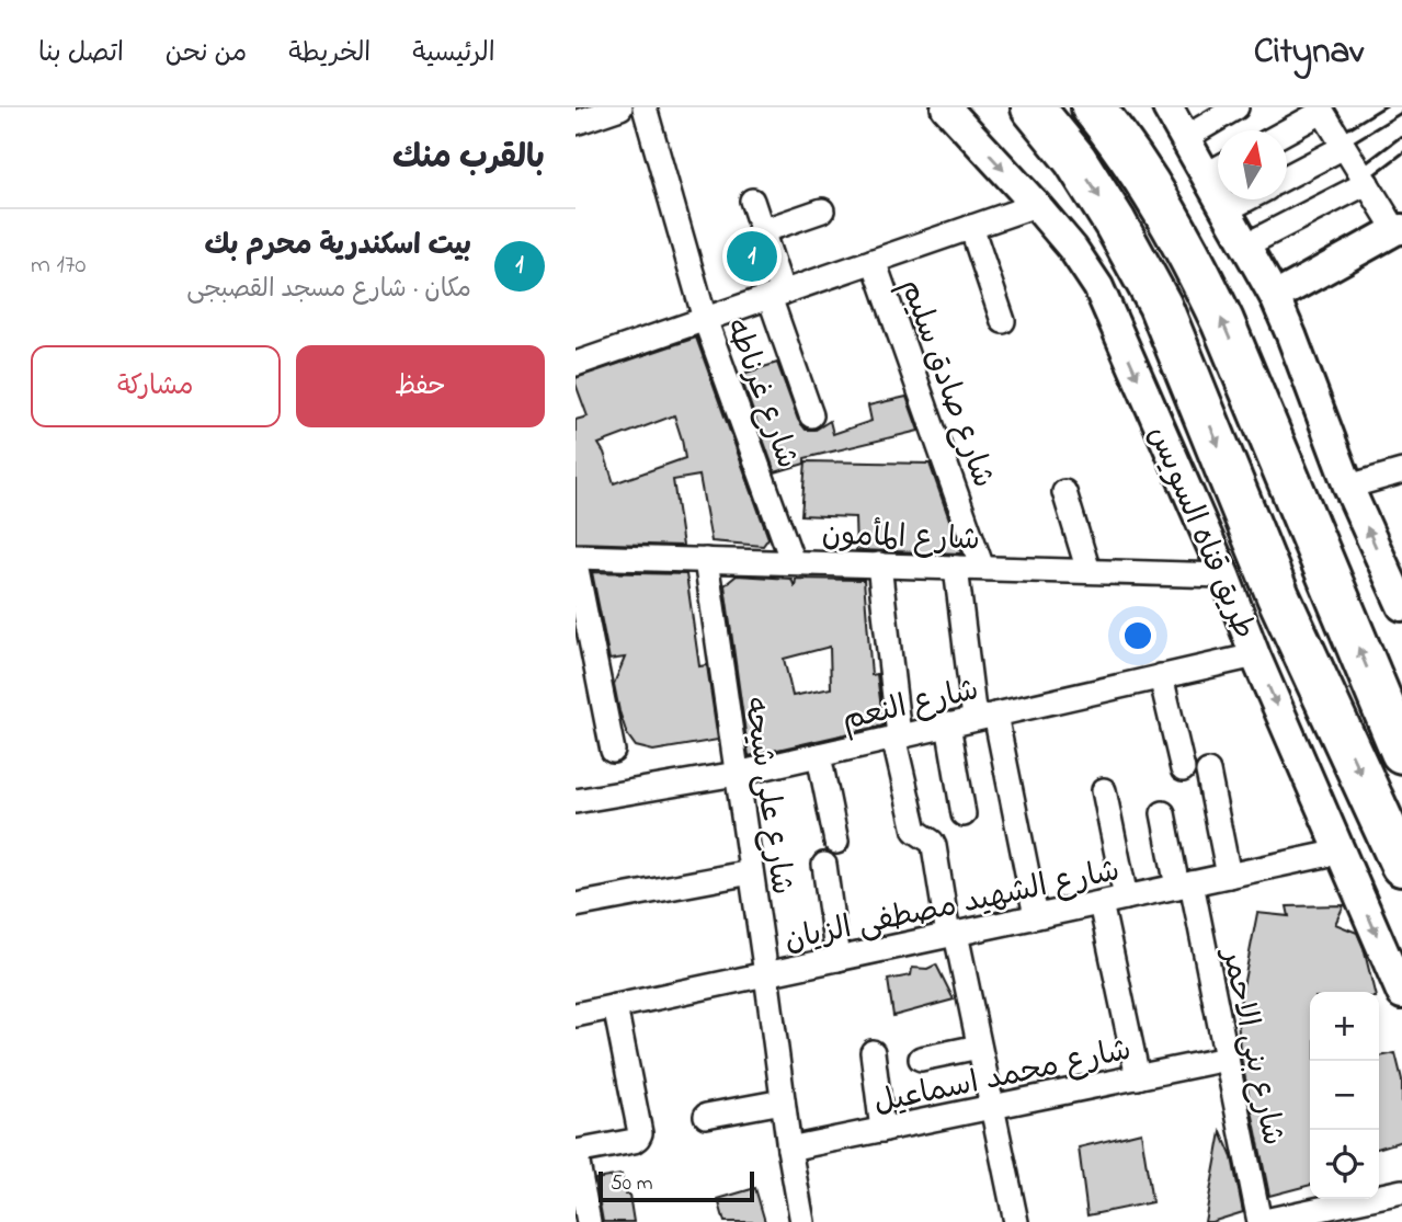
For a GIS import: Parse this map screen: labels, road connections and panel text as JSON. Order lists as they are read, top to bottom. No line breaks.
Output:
{"streets":{"highway":["طريق قناه السويس"],"street":["شارع صادق سليم","شارع غرناطه","شارع المأمون","شارع النعم","شارع على شيحه","شارع الشهيد مصطفى الزيان","شارع بنى الاحمر","شارع محمد اسماعيل"]},"crossings":[["شارع صادق سليم","شارع المأمون"],["شارع غرناطه","شارع المأمون"],["طريق قناه السويس","شارع المأمون"],["طريق قناه السويس","شارع النعم"],["طريق قناه السويس","شارع الشهيد مصطفى الزيان"],["شارع المأمون","شارع على شيحه"],["شارع النعم","شارع على شيحه"],["شارع على شيحه","شارع الشهيد مصطفى الزيان"],["شارع على شيحه","شارع محمد اسماعيل"],["شارع الشهيد مصطفى الزيان","شارع بنى الاحمر"],["شارع بنى الاحمر","شارع محمد اسماعيل"]],"scale_bar":"50 m","north":"top","page":{"header":"Citynav","nav":["الرئيسية","الخريطة","من نحن","اتصل بنا"],"heading":"بالقرب منك","list":[{"mark":"1","name":"بيت اسكندرية محرم بك","note":"مكان · شارع مسجد القصبجى","value":"170 m"}],"pins":"1","buttons":["حفظ","مشاركة"],"map_buttons":["+","−"],"scale":"50 m"}}
